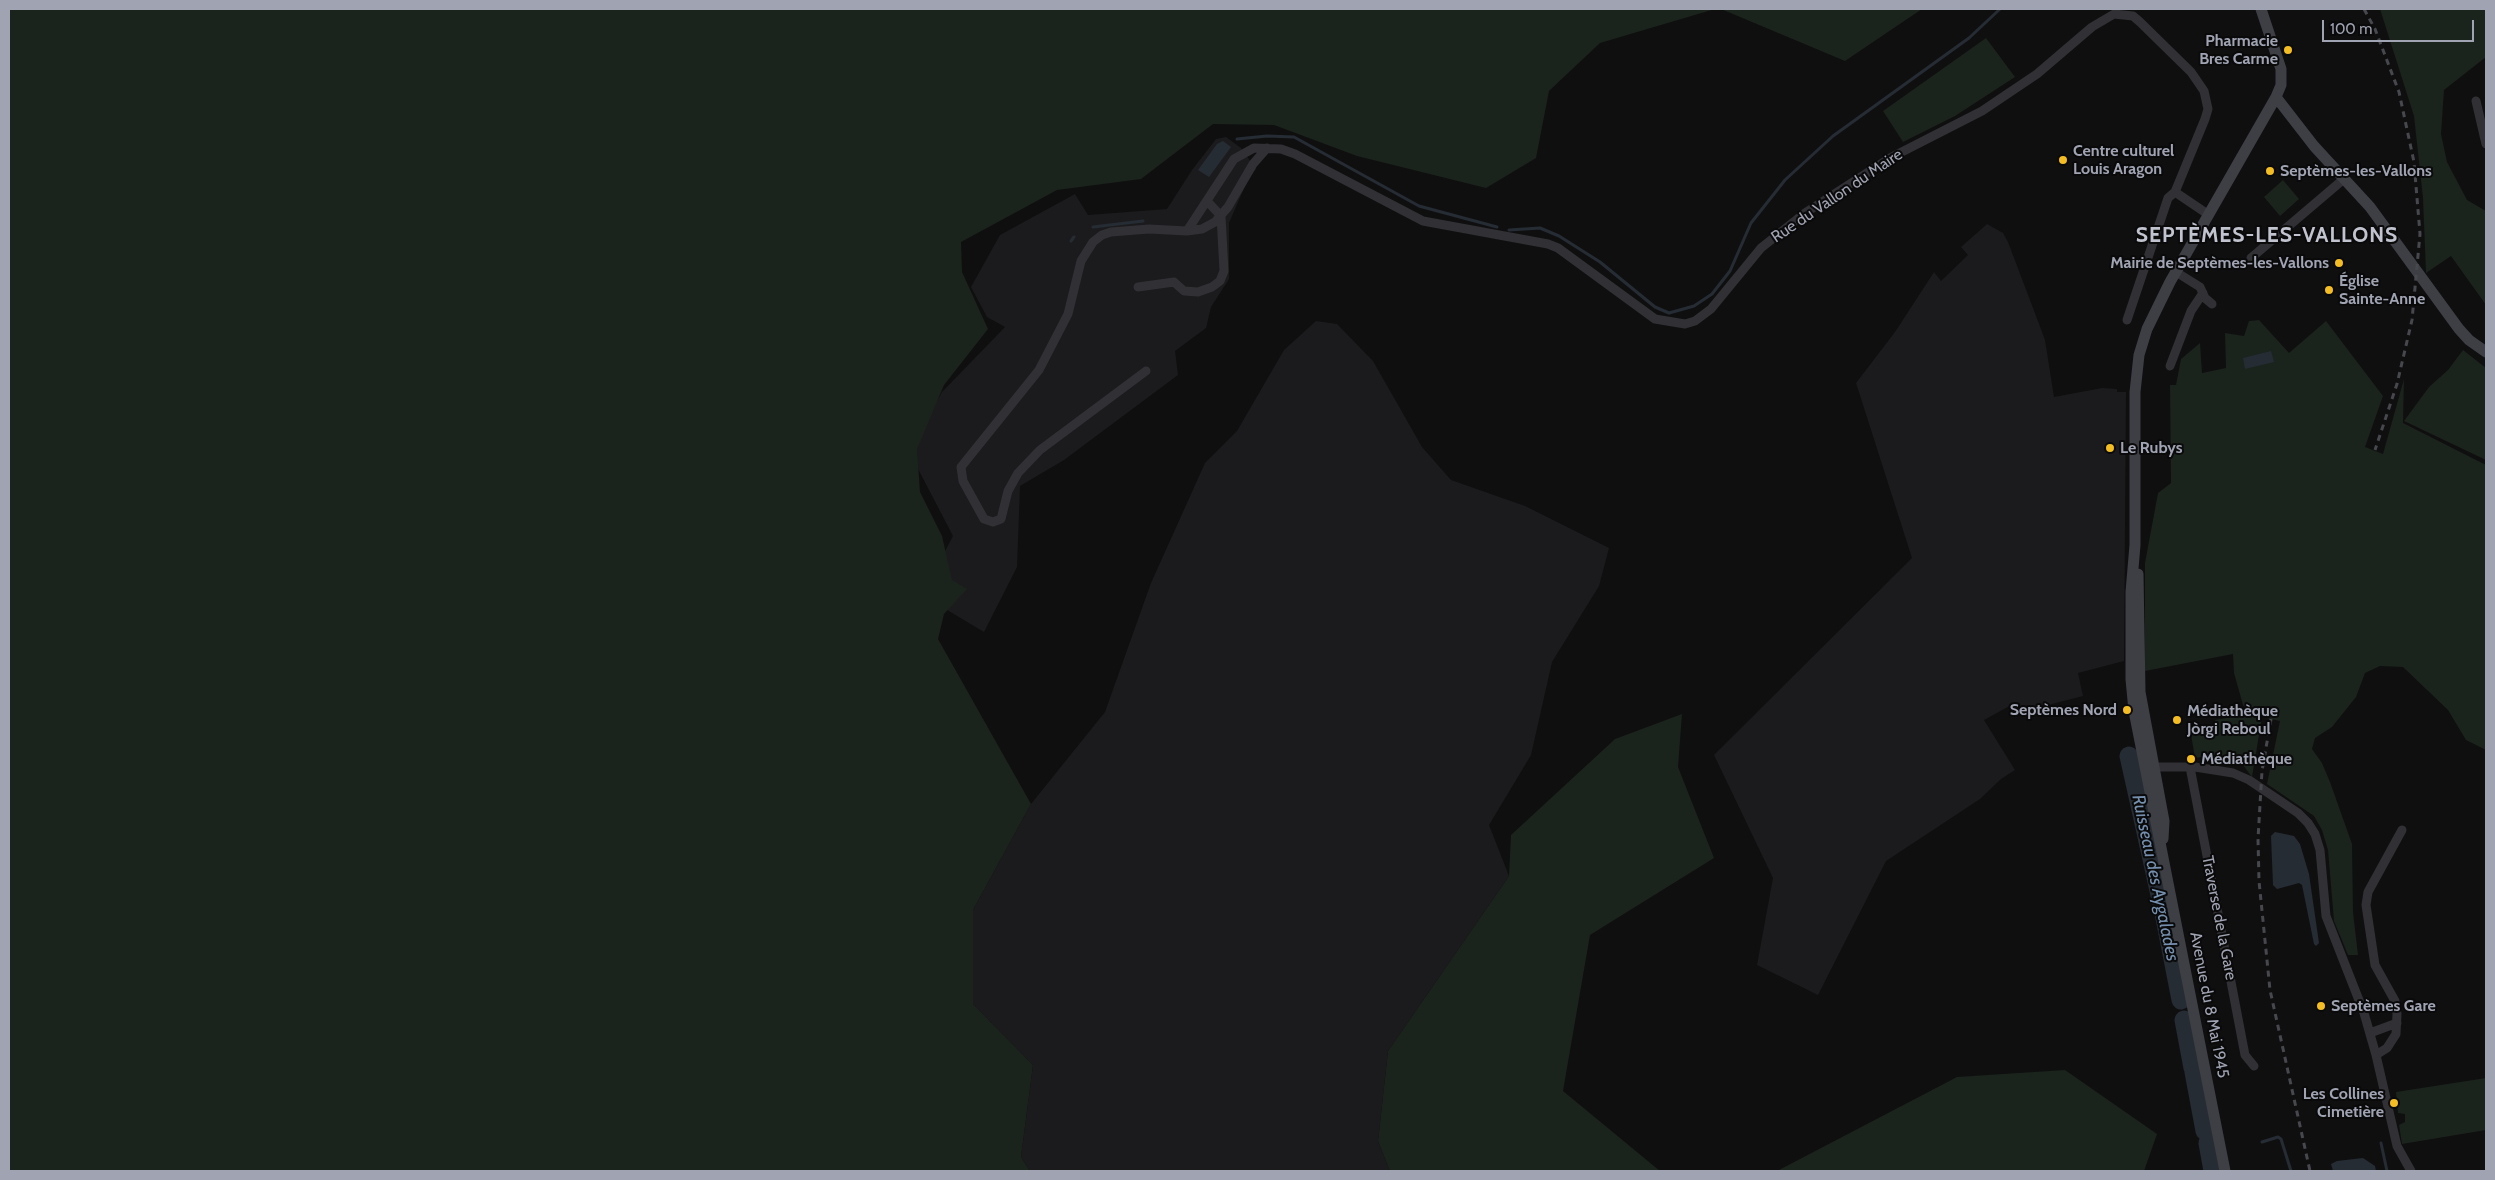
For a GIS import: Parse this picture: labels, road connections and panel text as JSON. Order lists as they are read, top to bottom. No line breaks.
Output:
{"streets":{"main road":["Avenue du 8 Mai 1945"],"street":["Rue du Vallon du Maire","Traverse de la Gare"]},"districts":["SEPTÈMES-LES-VALLONS"],"water":["Ruisseau des Aygalades"],"places":["Pharmacie Bres Carme","Centre culturel Louis Aragon","Septèmes-les-Vallons","Mairie de Septèmes-les-Vallons","Église Sainte-Anne","Le Rubys","Septèmes Nord","Médiathèque Jòrgi Reboul","Médiathèque","Septèmes Gare","Les Collines Cimetière"],"scale_bar":"100 m"}
